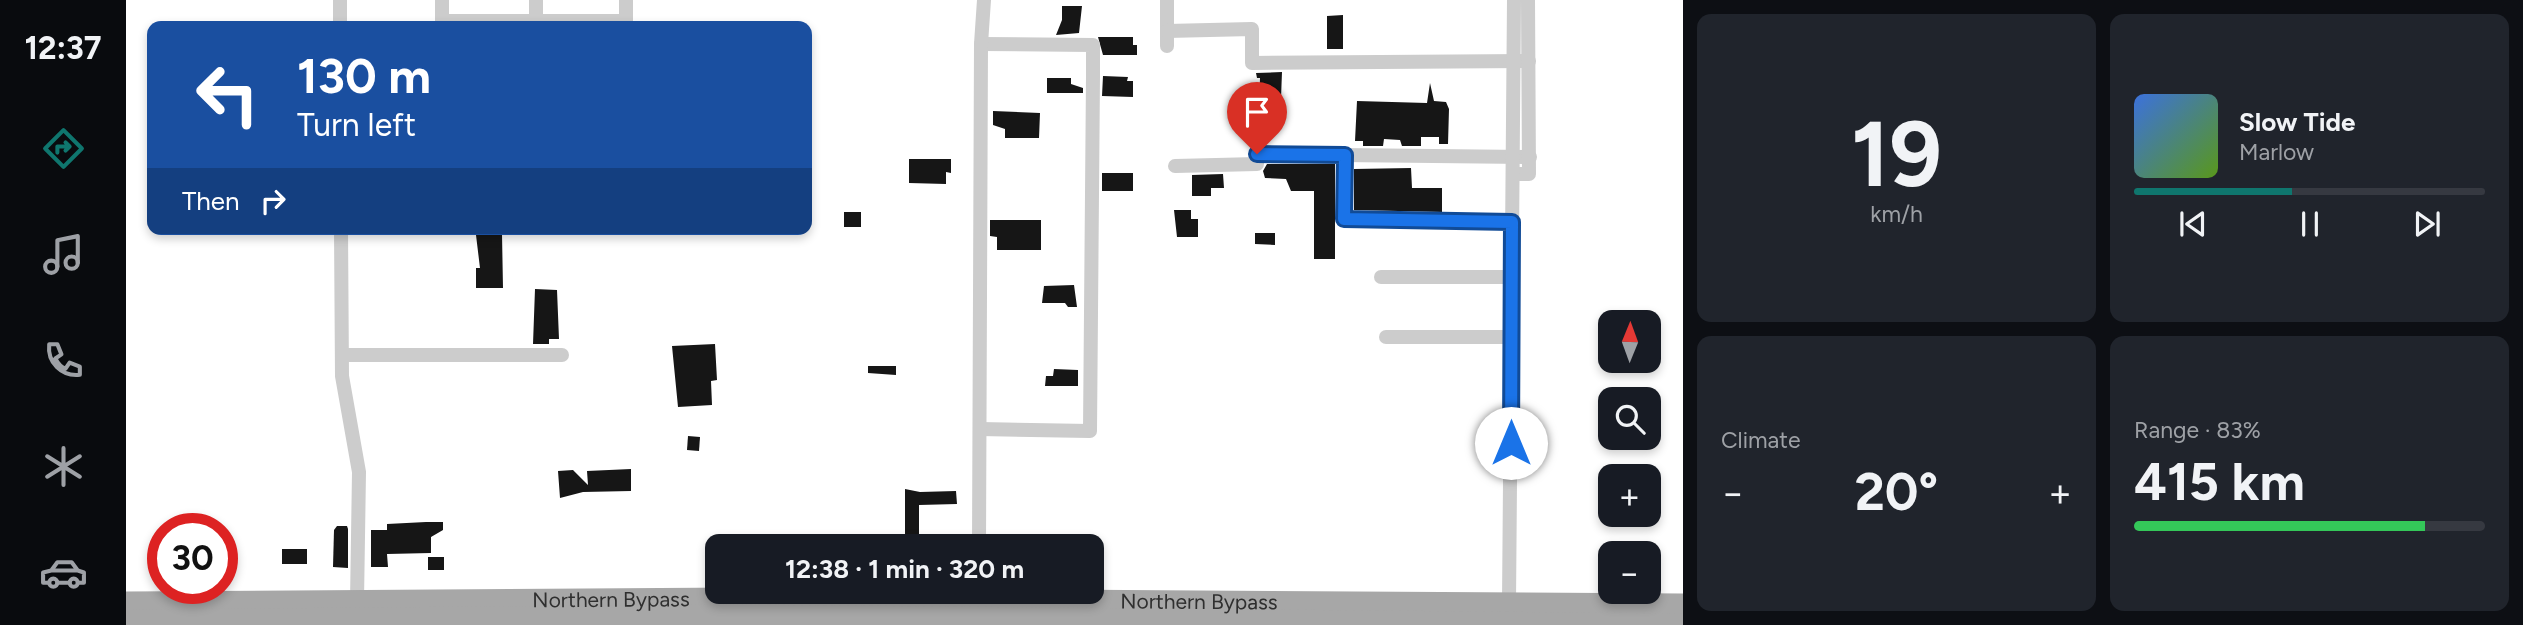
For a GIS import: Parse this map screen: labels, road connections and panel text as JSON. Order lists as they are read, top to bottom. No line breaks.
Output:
{"streets":{"main road":["Northern Bypass"]},"north":"top","page":{"tabs":"12:37","tile":[["19","km/h"],"Climate",["Range · 83%","415 km"]],"turn":["130 m","Turn left"],"song":["Slow Tide","Marlow"],"then":"Then","map_buttons":["+","−"],"heat":["−","20°","+"],"limit":"30","trip":"12:38 · 1 min · 320 m"}}
